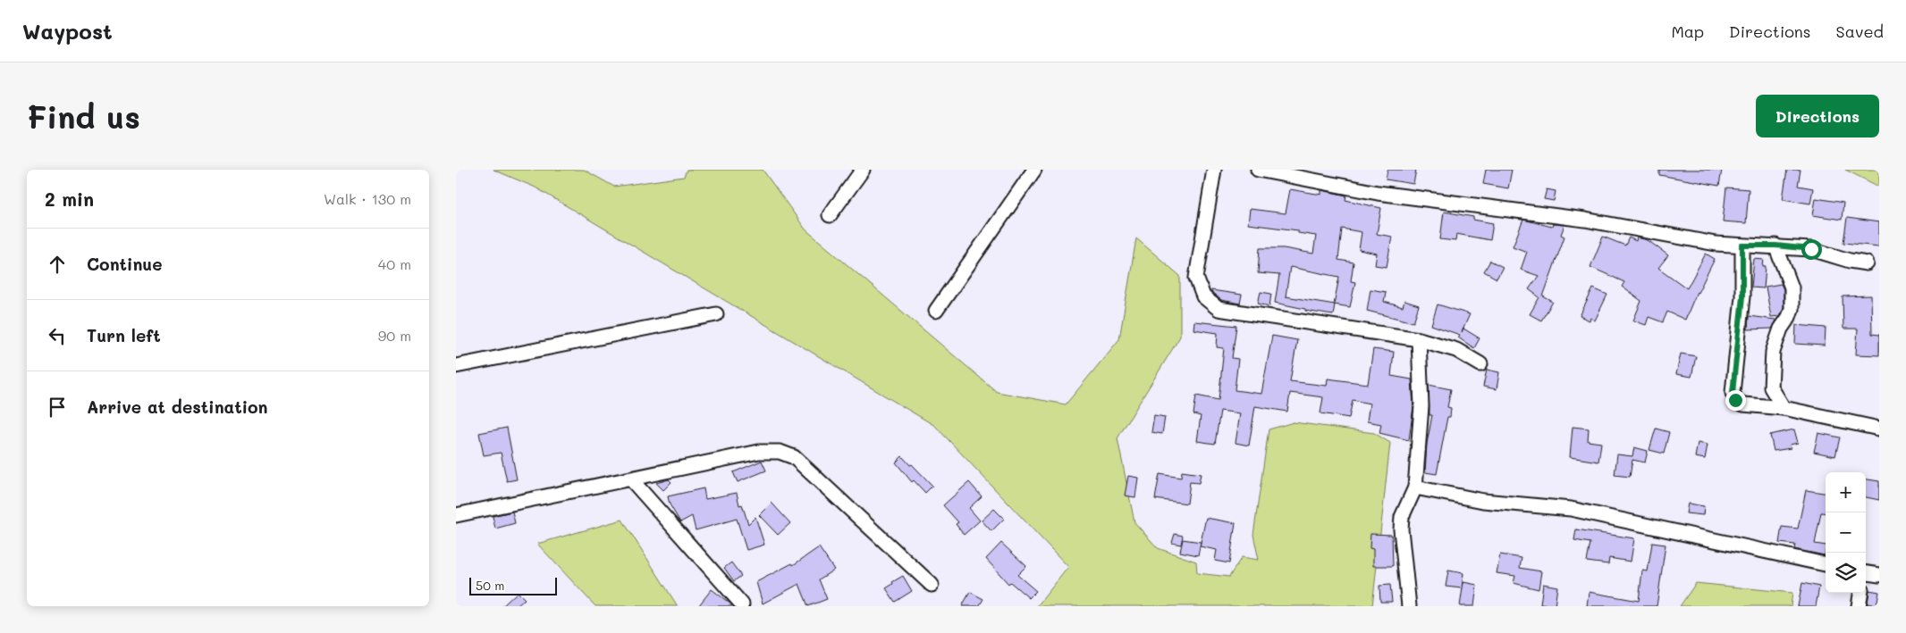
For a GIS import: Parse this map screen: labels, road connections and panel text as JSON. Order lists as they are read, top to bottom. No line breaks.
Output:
{"scale_bar":"50 m","page":{"header":"Waypost","nav":["Map","Directions","Saved"],"buttons":"Directions","title":"Find us","heading":["2 min","Walk · 130 m"],"list":[["Continue","40 m"],["Turn left","90 m"],"Arrive at destination"],"map_buttons":["+","−"],"scale":"50 m"}}
